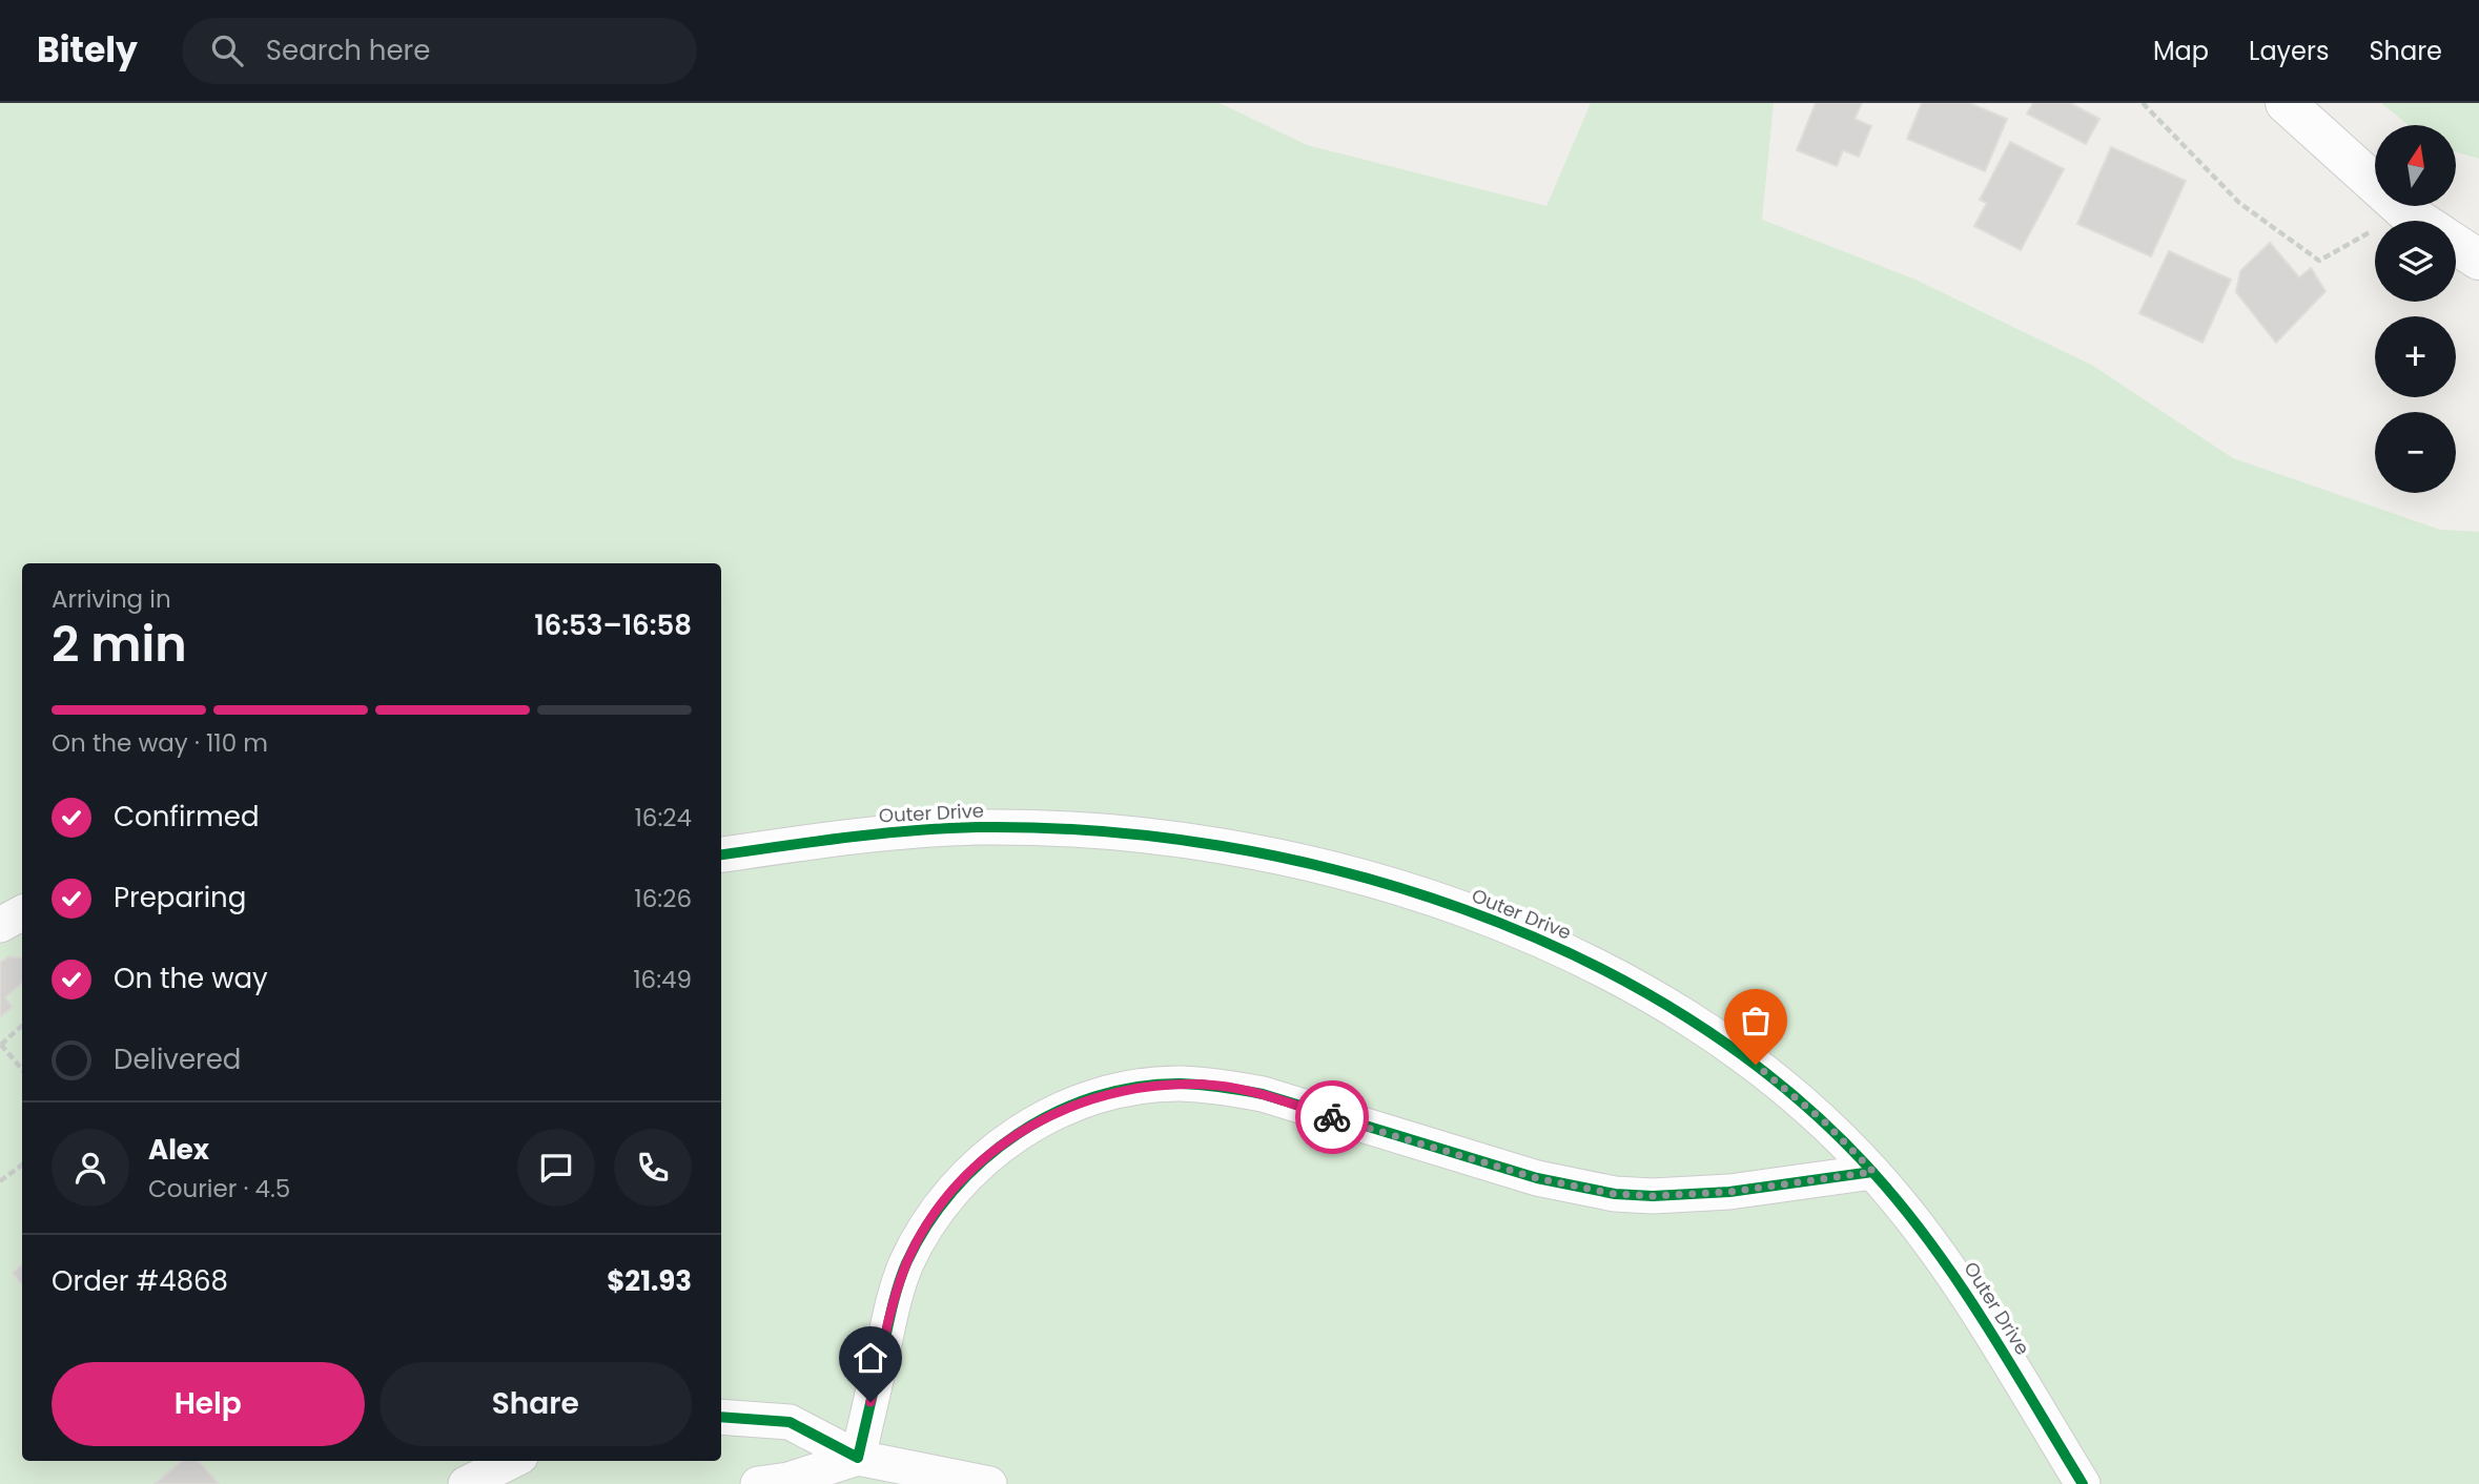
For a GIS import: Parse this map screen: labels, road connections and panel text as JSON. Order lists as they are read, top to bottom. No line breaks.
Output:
{"streets":{"street":["Outer Drive"]},"north":"top","page":{"header":"Bitely","search":"Search here","nav":["Map","Layers","Share"],"map_buttons":["+","−"],"heading":["2 min","Arriving in","16:53–16:58"],"panel":["Alex","Courier · 4.5","Order #4868","$21.93"],"bar":"On the way · 110 m","list":[["Confirmed","16:24"],["Preparing","16:26"],["On the way","16:49"],"Delivered"],"buttons":["Help","Share"]}}
